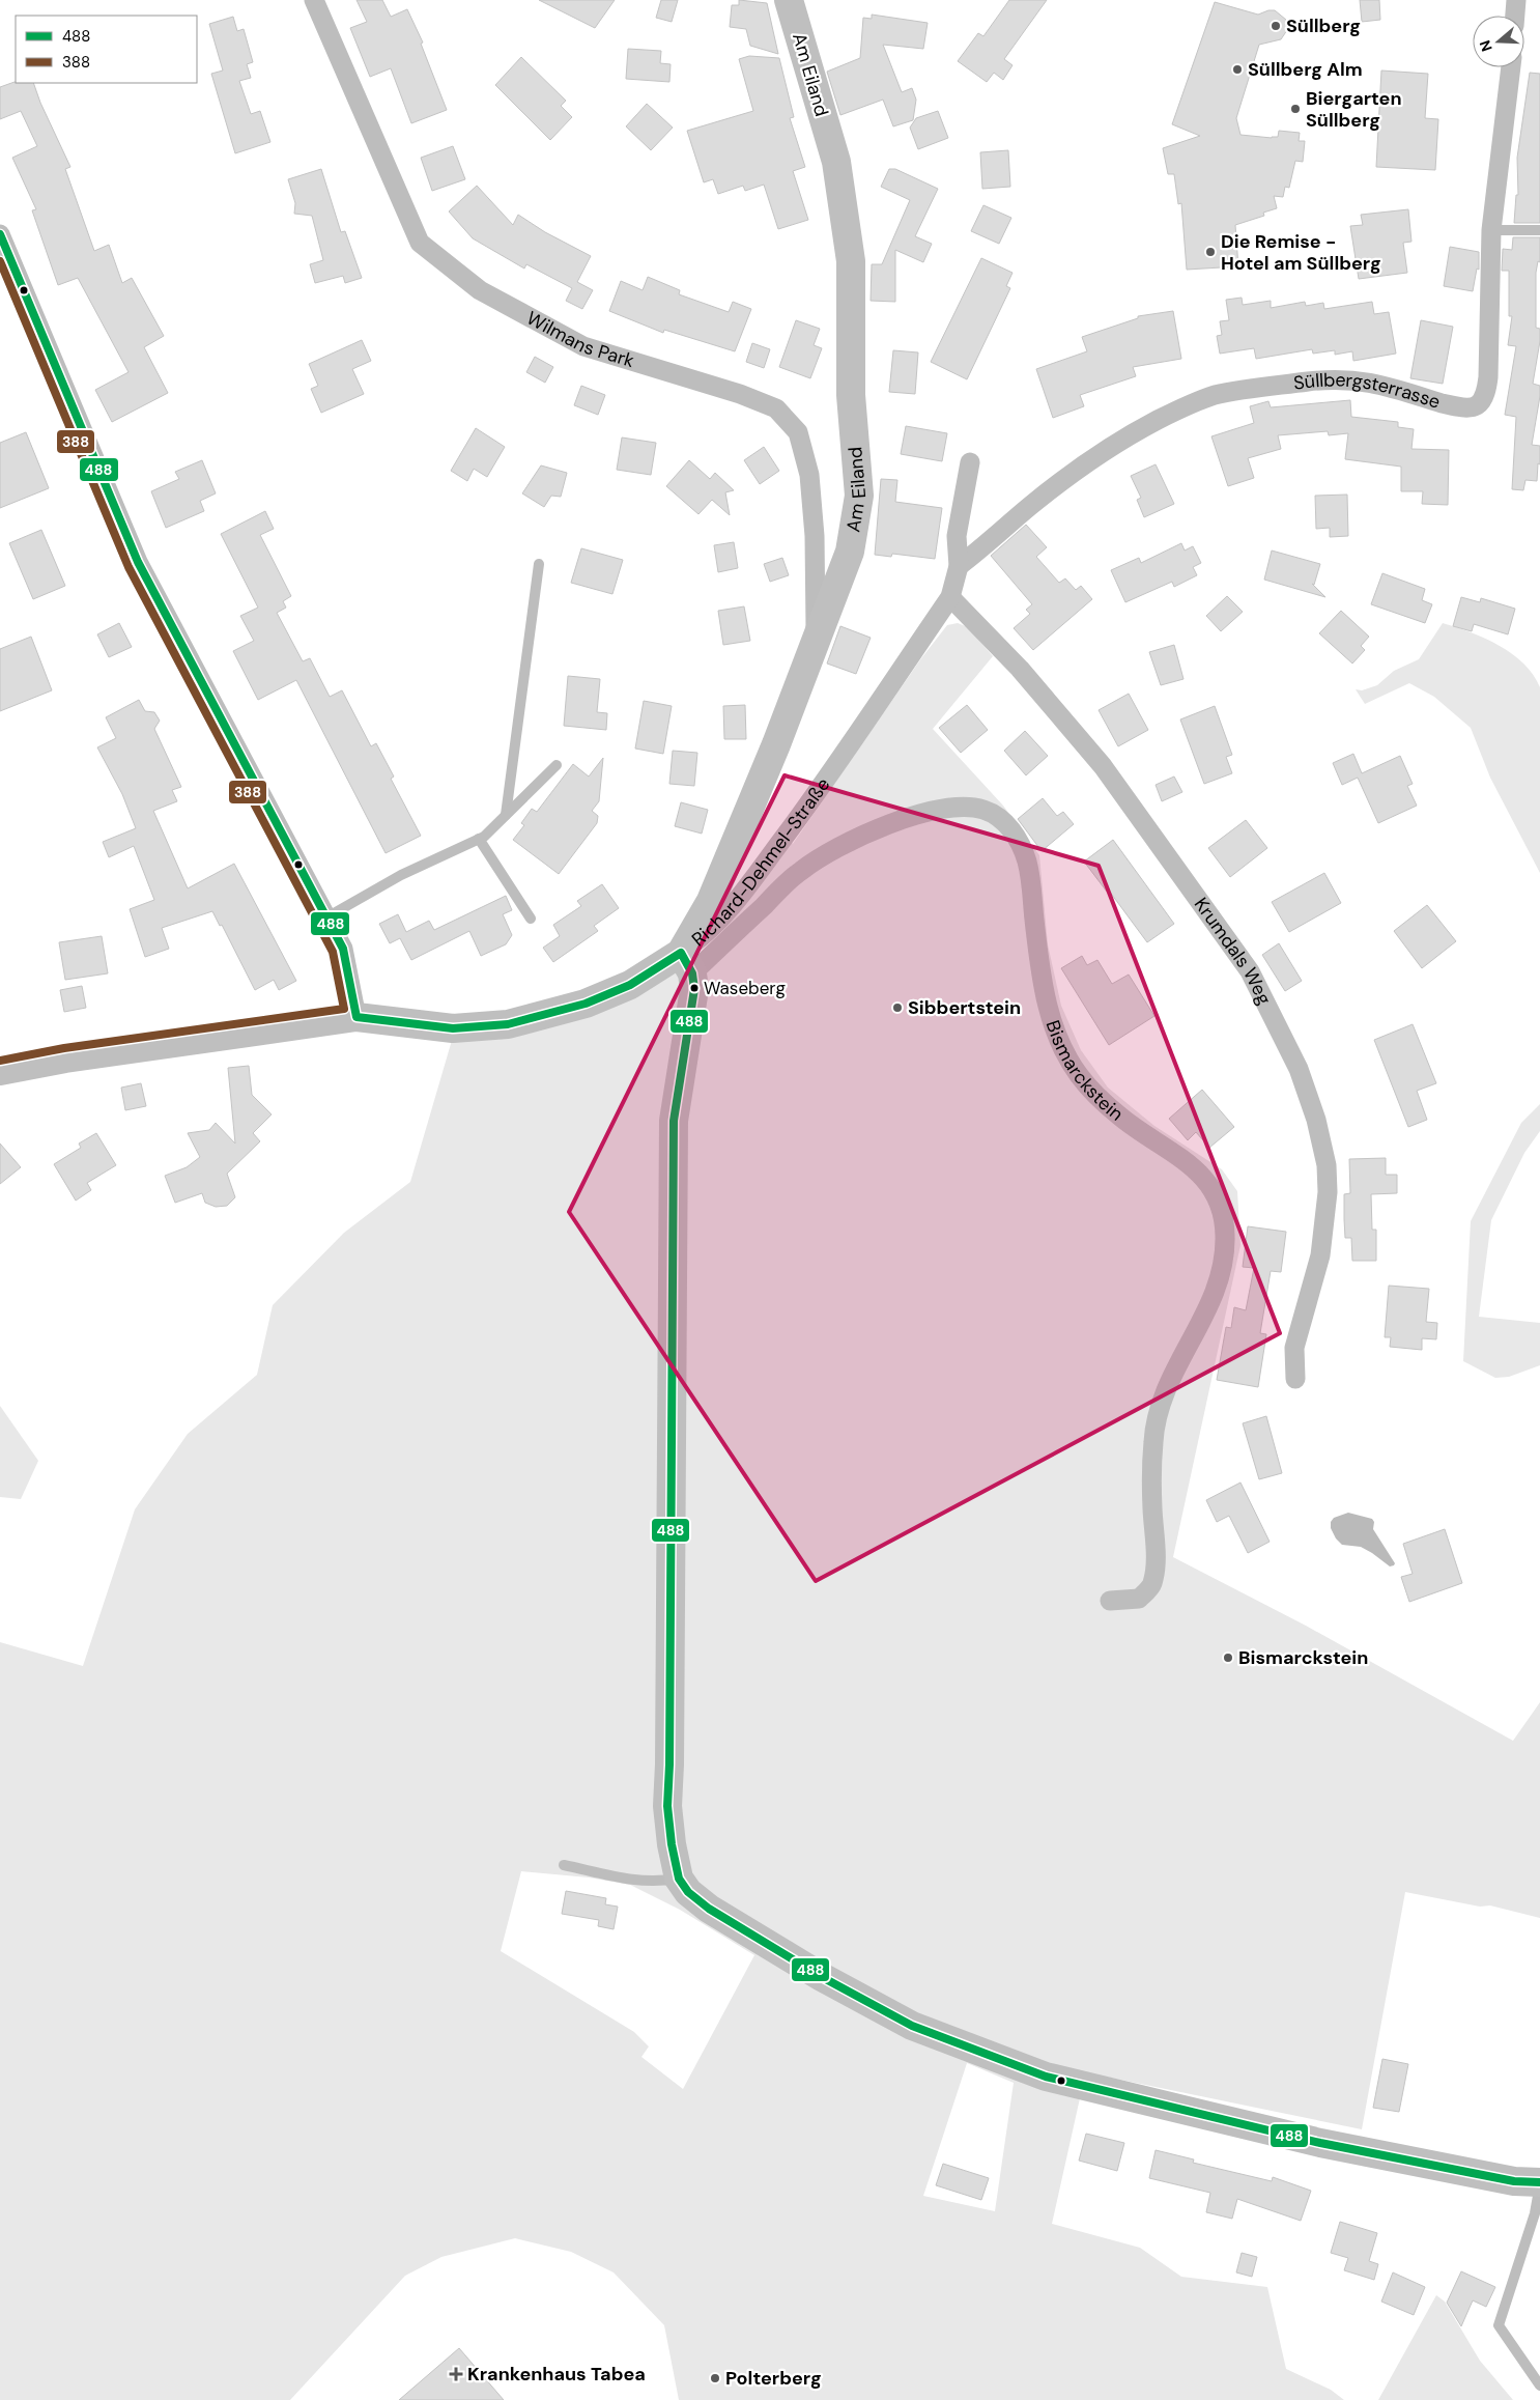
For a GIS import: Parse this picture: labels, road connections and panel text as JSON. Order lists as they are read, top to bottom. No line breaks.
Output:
{"streets":{"street":["Am Eiland","Wilmans Park","Süllbergsterrasse","Richard-Dehmel-Straße","Krumdals Weg","Bismarckstein"]},"crossings":[["Am Eiland","Wilmans Park"],["Am Eiland","Richard-Dehmel-Straße"],["Am Eiland","Bismarckstein"],["Richard-Dehmel-Straße","Krumdals Weg"],["Richard-Dehmel-Straße","Bismarckstein"]],"places":{"other":["Süllberg","Süllberg Alm","Biergarten Süllberg","Die Remise - Hotel am Süllberg","Waseberg","Sibbertstein","Bismarckstein","Polterberg"],"health":["Krankenhaus Tabea"]},"lines":["transit line 488","transit line 388"],"legend":["488","388"],"north":"left"}
